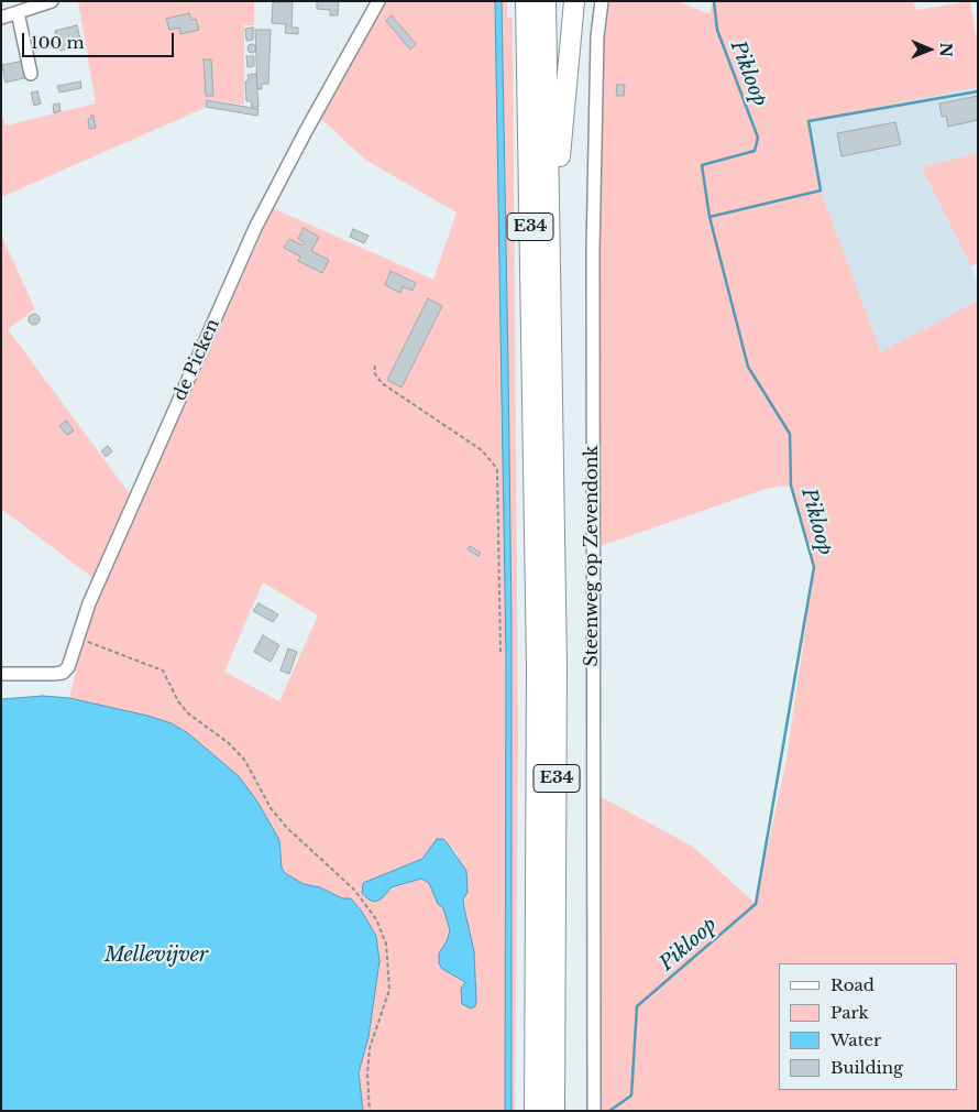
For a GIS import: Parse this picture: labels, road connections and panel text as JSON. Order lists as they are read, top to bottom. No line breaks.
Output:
{"streets":{"highway":["E34"],"street":["de Picken","Steenweg op Zevendonk"]},"water":["Pikloop","Mellevijver"],"legend":["Road","Park","Water","Building"],"scale_bar":"100 m","north":"right"}
